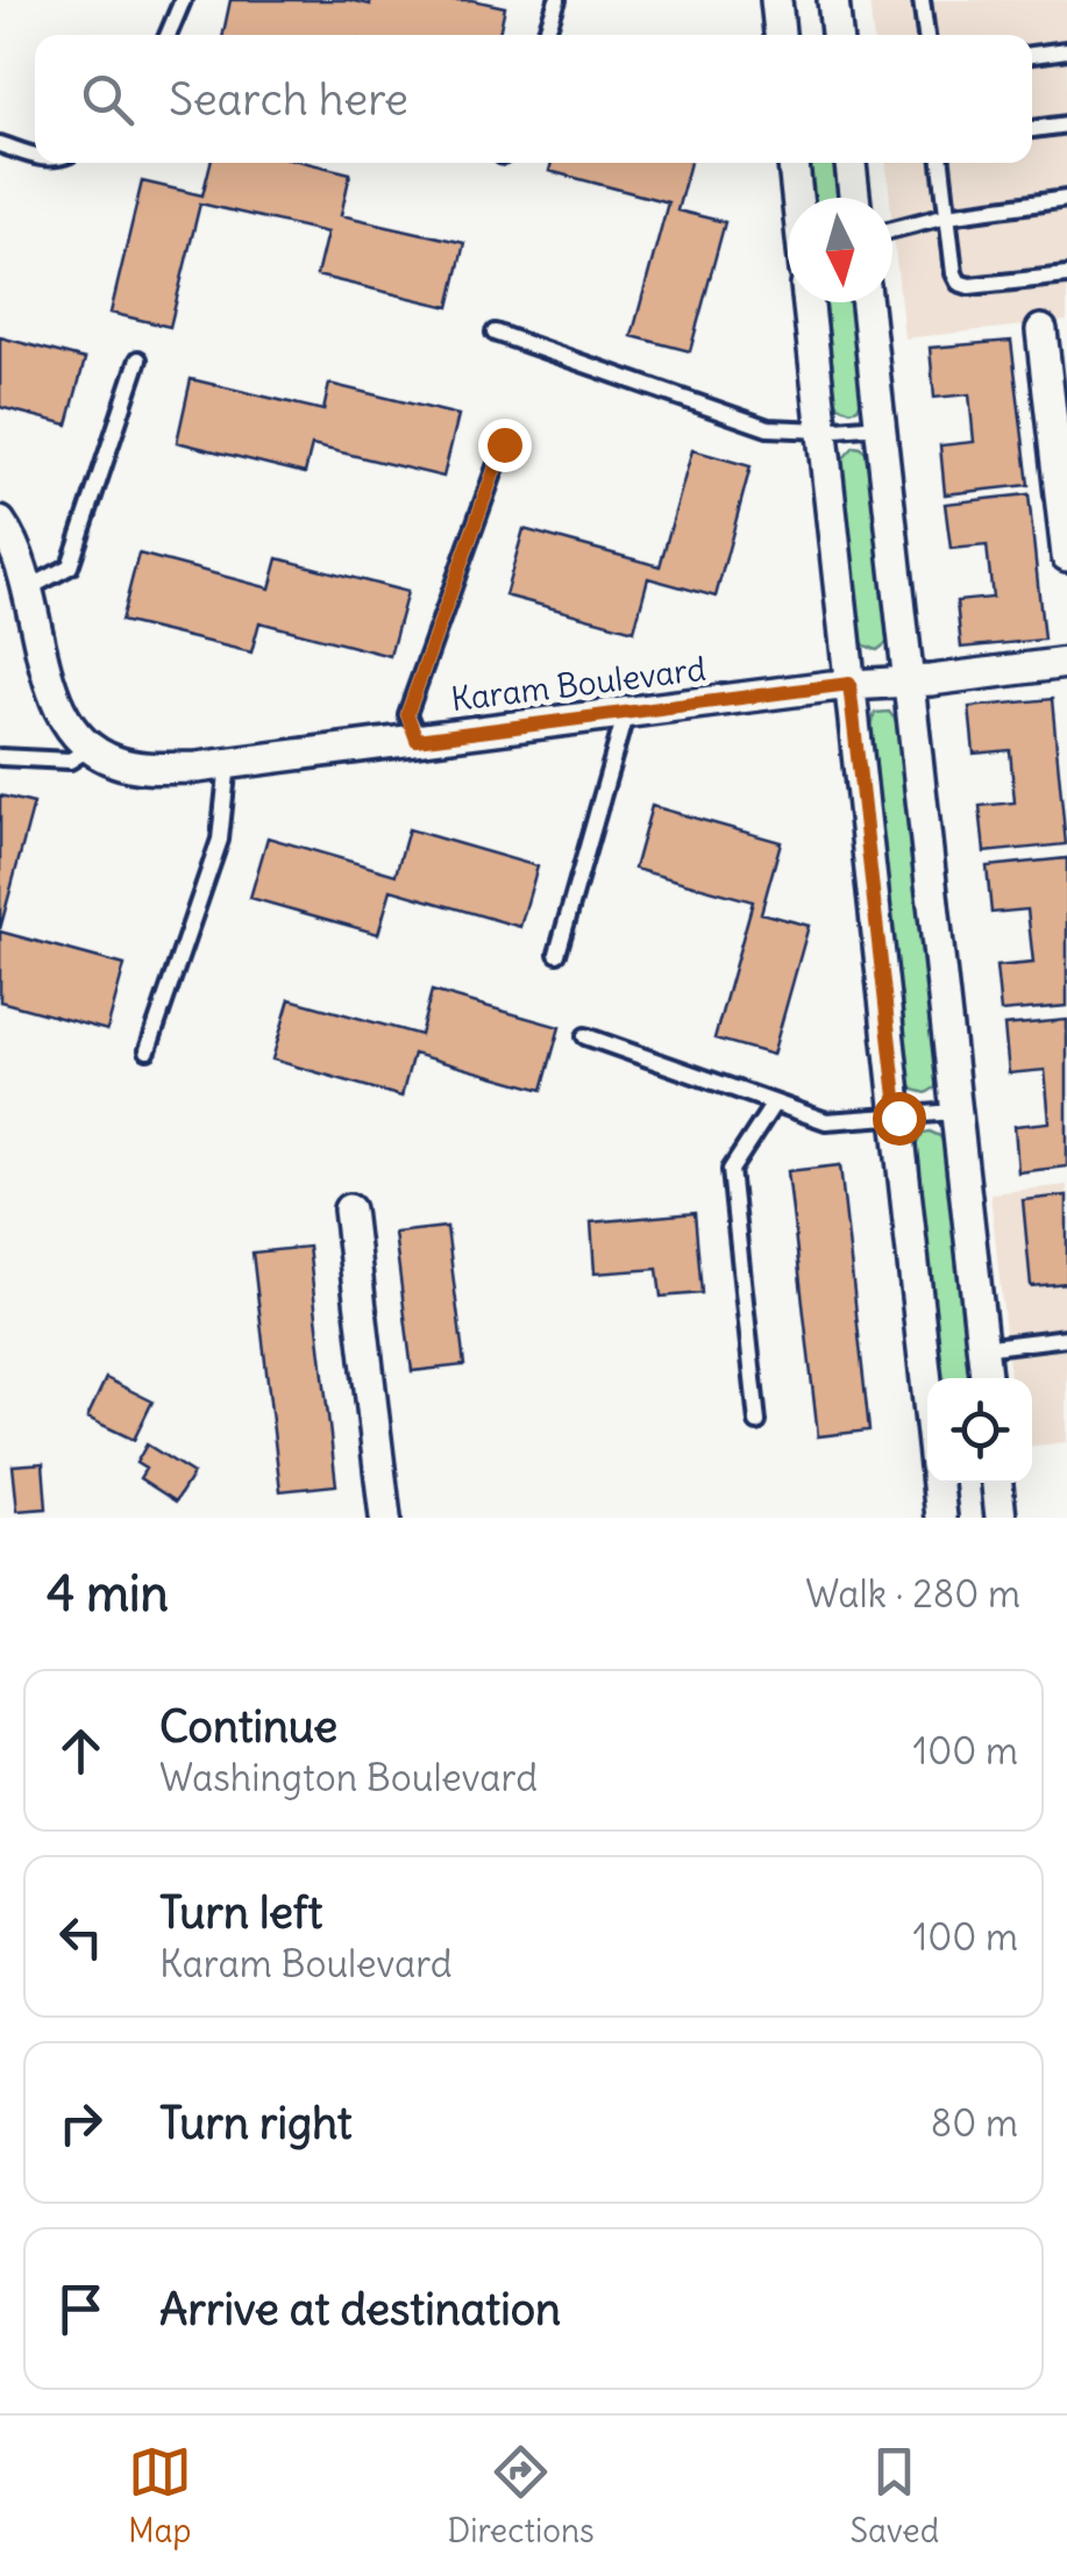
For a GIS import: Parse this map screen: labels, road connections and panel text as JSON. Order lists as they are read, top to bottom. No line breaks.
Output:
{"streets":{"street":["Karam Boulevard"]},"north":"bottom","page":{"search":"Search here","heading":["4 min","Walk · 280 m"],"list":[["Continue","Washington Boulevard","100 m"],["Turn left","Karam Boulevard","100 m"],["Turn right","80 m"],"Arrive at destination"],"nav":["Map","Directions","Saved"]}}
